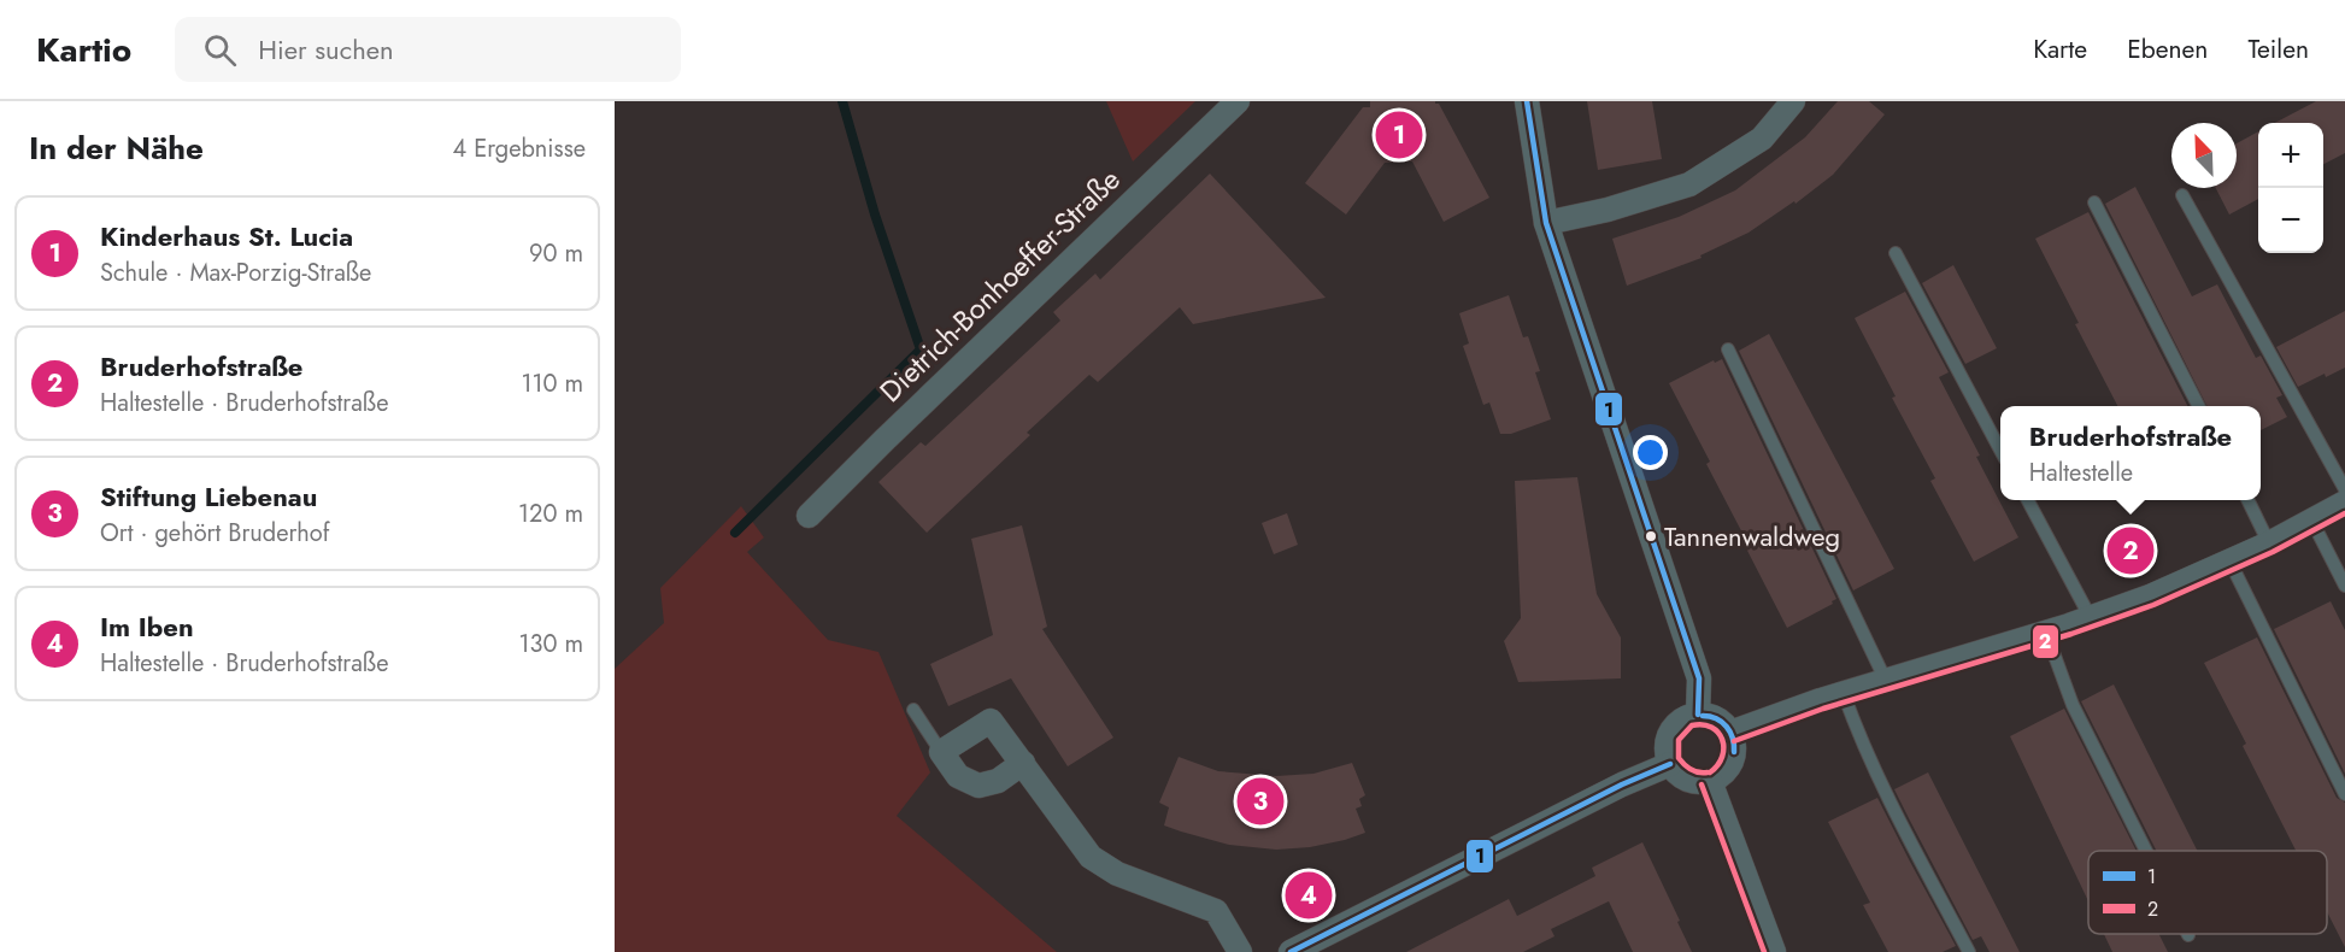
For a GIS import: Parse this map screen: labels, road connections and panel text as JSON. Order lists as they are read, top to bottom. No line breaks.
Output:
{"streets":{"street":["Dietrich-Bonhoeffer-Straße"]},"places":["Tannenwaldweg"],"lines":["transit line 1","transit line 2"],"legend":["1","2"],"north":"top left","page":{"header":"Kartio","search":"Hier suchen","nav":["Karte","Ebenen","Teilen"],"heading":["In der Nähe","4 Ergebnisse"],"pins":["1","2","3","4"],"map_buttons":["+","−"],"list":[{"mark":"1","name":"Kinderhaus St. Lucia","note":"Schule · Max-Porzig-Straße","value":"90 m"},{"mark":"2","name":"Bruderhofstraße","note":"Haltestelle · Bruderhofstraße","value":"110 m"},{"mark":"3","name":"Stiftung Liebenau","note":"Ort · gehört Bruderhof","value":"120 m"},{"mark":"4","name":"Im Iben","note":"Haltestelle · Bruderhofstraße","value":"130 m"}],"popup":["Bruderhofstraße","Haltestelle"]}}
